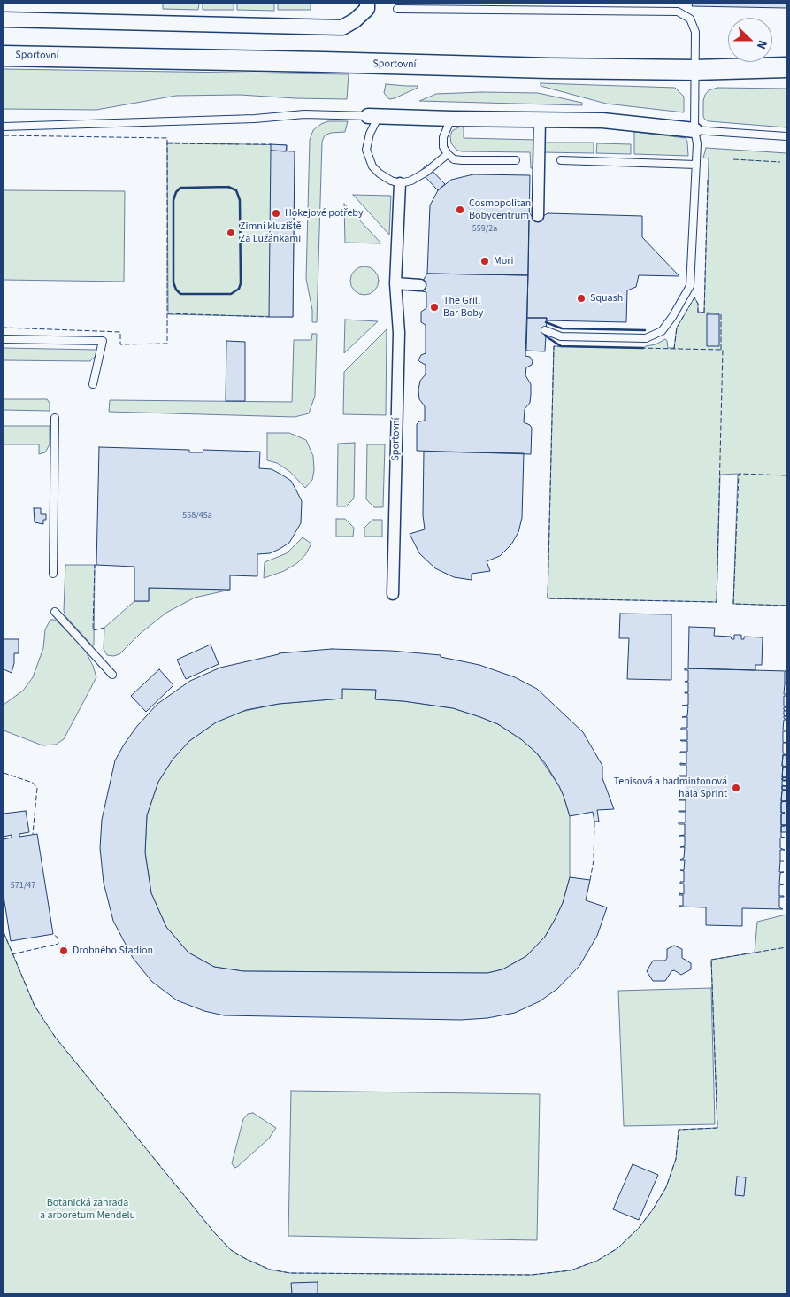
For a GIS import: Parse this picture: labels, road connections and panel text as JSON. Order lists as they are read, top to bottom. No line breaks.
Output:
{"streets":{"main road":["Sportovní"]},"parks":["Botanická zahrada a arboretum Mendelu"],"places":["Cosmopolitan Bobycentrum","Hokejové potřeby","Zimní kluziště Za Lužánkami","Mori","Squash","The Grill Bar Boby","Tenisová a badmintonová hala Sprint","Drobného Stadion"],"house_numbers":["559/2a","558/45a","571/47"],"north":"right"}
